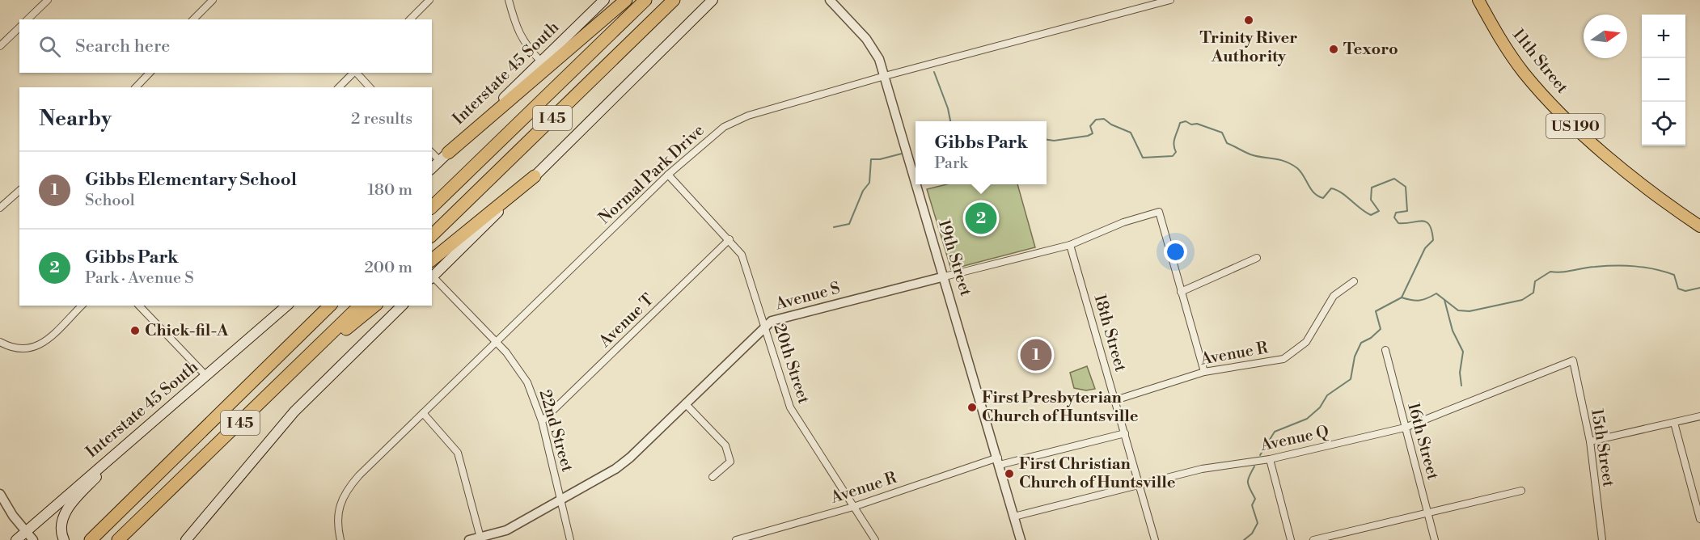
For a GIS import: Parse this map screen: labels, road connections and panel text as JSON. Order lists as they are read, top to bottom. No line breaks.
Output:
{"streets":{"highway":["I 45"],"main road":["11th Street","Interstate 45 South","US 190"],"street":["Normal Park Drive","19th Street","Avenue S","Avenue T","18th Street","Avenue R","20th Street","22nd Street","Avenue Q","16th Street","15th Street"]},"crossings":[["Normal Park Drive","19th Street"],["Normal Park Drive","20th Street"],["Normal Park Drive","22nd Street"],["19th Street","Avenue S"],["19th Street","Avenue R"],["19th Street","Avenue Q"],["Avenue S","18th Street"],["Avenue S","20th Street"],["Avenue S","22nd Street"],["Avenue T","20th Street"],["Avenue T","22nd Street"],["18th Street","Avenue R"],["18th Street","Avenue Q"],["Avenue R","20th Street"],["Avenue Q","16th Street"],["Avenue Q","15th Street"]],"places":["Trinity River Authority","Texoro","Chick-fil-A","First Presbyterian Church of Huntsville","First Christian Church of Huntsville"],"north":"right","page":{"map_buttons":["+","−"],"search":"Search here","heading":["Nearby","2 results"],"popup":["Gibbs Park","Park"],"list":[{"mark":"1","name":"Gibbs Elementary School","note":"School","value":"180 m"},{"mark":"2","name":"Gibbs Park","note":"Park · Avenue S","value":"200 m"}],"pins":["2","1"]}}
